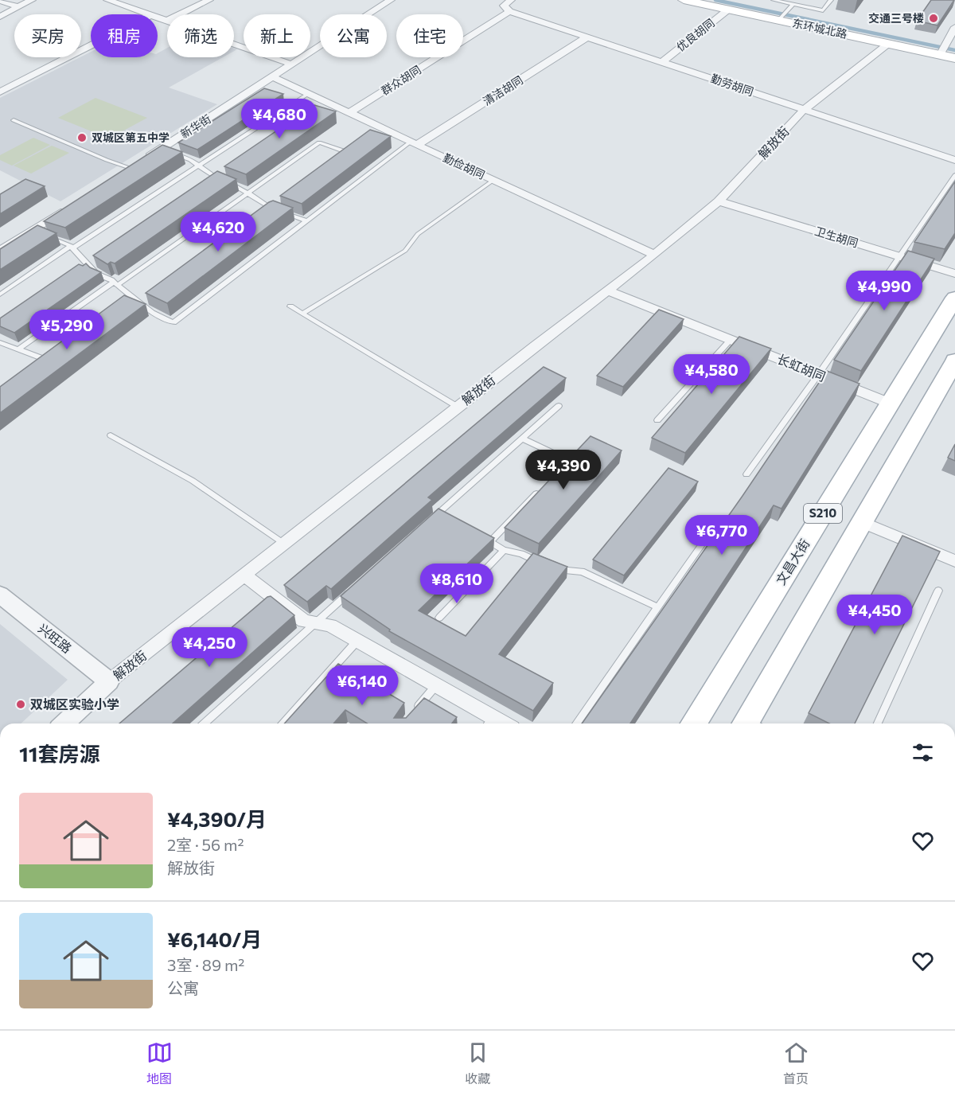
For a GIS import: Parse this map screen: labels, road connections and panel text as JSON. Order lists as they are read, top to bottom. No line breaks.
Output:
{"streets":{"main road":["东环城北路","S210","文昌大街"],"street":["优良胡同","群众胡同","勤劳胡同","清洁胡同","新华街","解放街","勤俭胡同","卫生胡同","长虹胡同","兴旺路"]},"crossings":[["东环城北路","优良胡同"],["东环城北路","解放街"],["优良胡同","勤劳胡同"],["群众胡同","勤劳胡同"],["群众胡同","勤俭胡同"],["勤劳胡同","清洁胡同"],["勤劳胡同","解放街"],["清洁胡同","勤俭胡同"],["新华街","勤俭胡同"],["解放街","勤俭胡同"],["解放街","卫生胡同"],["解放街","长虹胡同"],["解放街","兴旺路"],["长虹胡同","文昌大街"]],"places":["交通三号楼","双城区第五中学","双城区实验小学"],"page":{"chip":["买房","租房","筛选","新上","公寓","住宅"],"price":["¥4,680","¥4,620","¥4,990","¥5,290","¥4,580","¥4,390","¥6,770","¥8,610","¥4,450","¥4,250","¥6,140"],"heading":"11套房源","list":[{"name":"¥4,390/月","note":"2室 · 56 m² · 解放街"},{"name":"¥6,140/月","note":"3室 · 89 m² · 公寓"}],"tabs":["地图","收藏","首页"]}}
